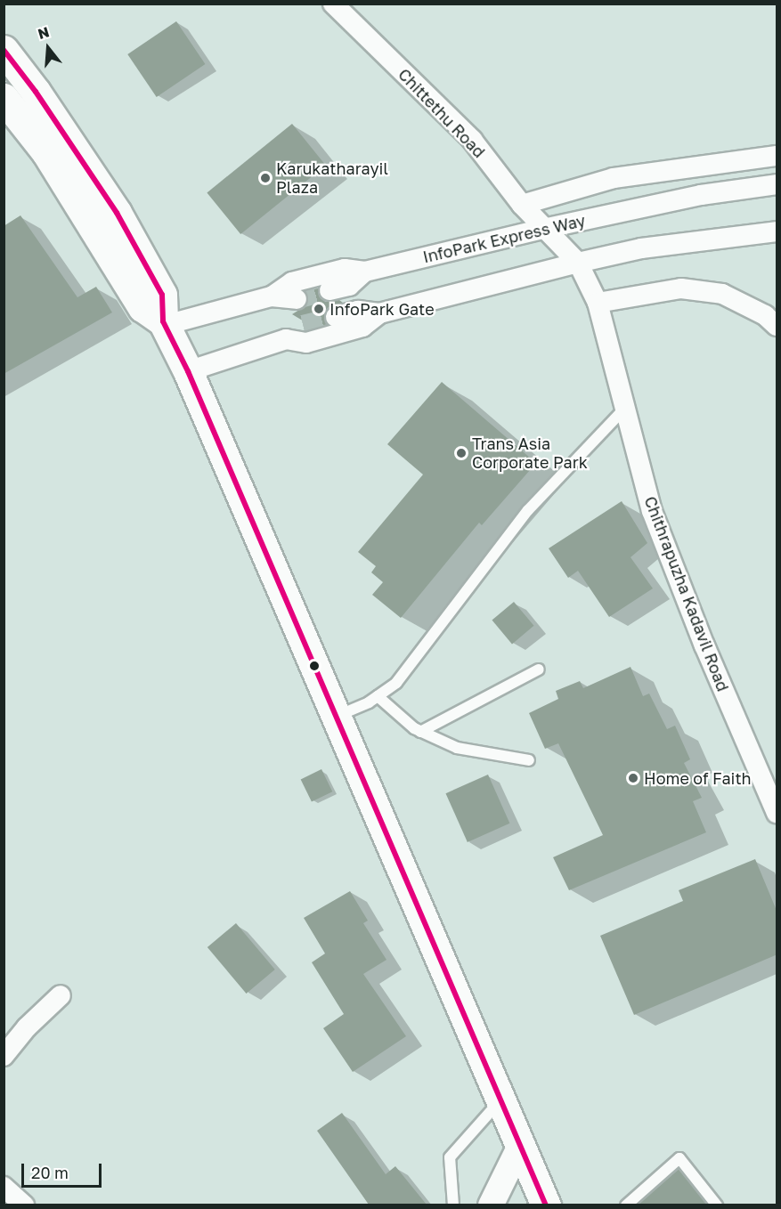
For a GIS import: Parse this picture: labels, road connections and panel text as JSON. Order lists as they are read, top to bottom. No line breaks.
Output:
{"streets":{"street":["Chittethu Road","InfoPark Express Way","Chithrapuzha Kadavil Road"]},"crossings":[["Chittethu Road","InfoPark Express Way"],["Chittethu Road","Chithrapuzha Kadavil Road"],["InfoPark Express Way","Chithrapuzha Kadavil Road"]],"places":["Karukatharayil Plaza","InfoPark Gate","Trans Asia Corporate Park","Home of Faith"],"scale_bar":"20 m","north":"top"}
